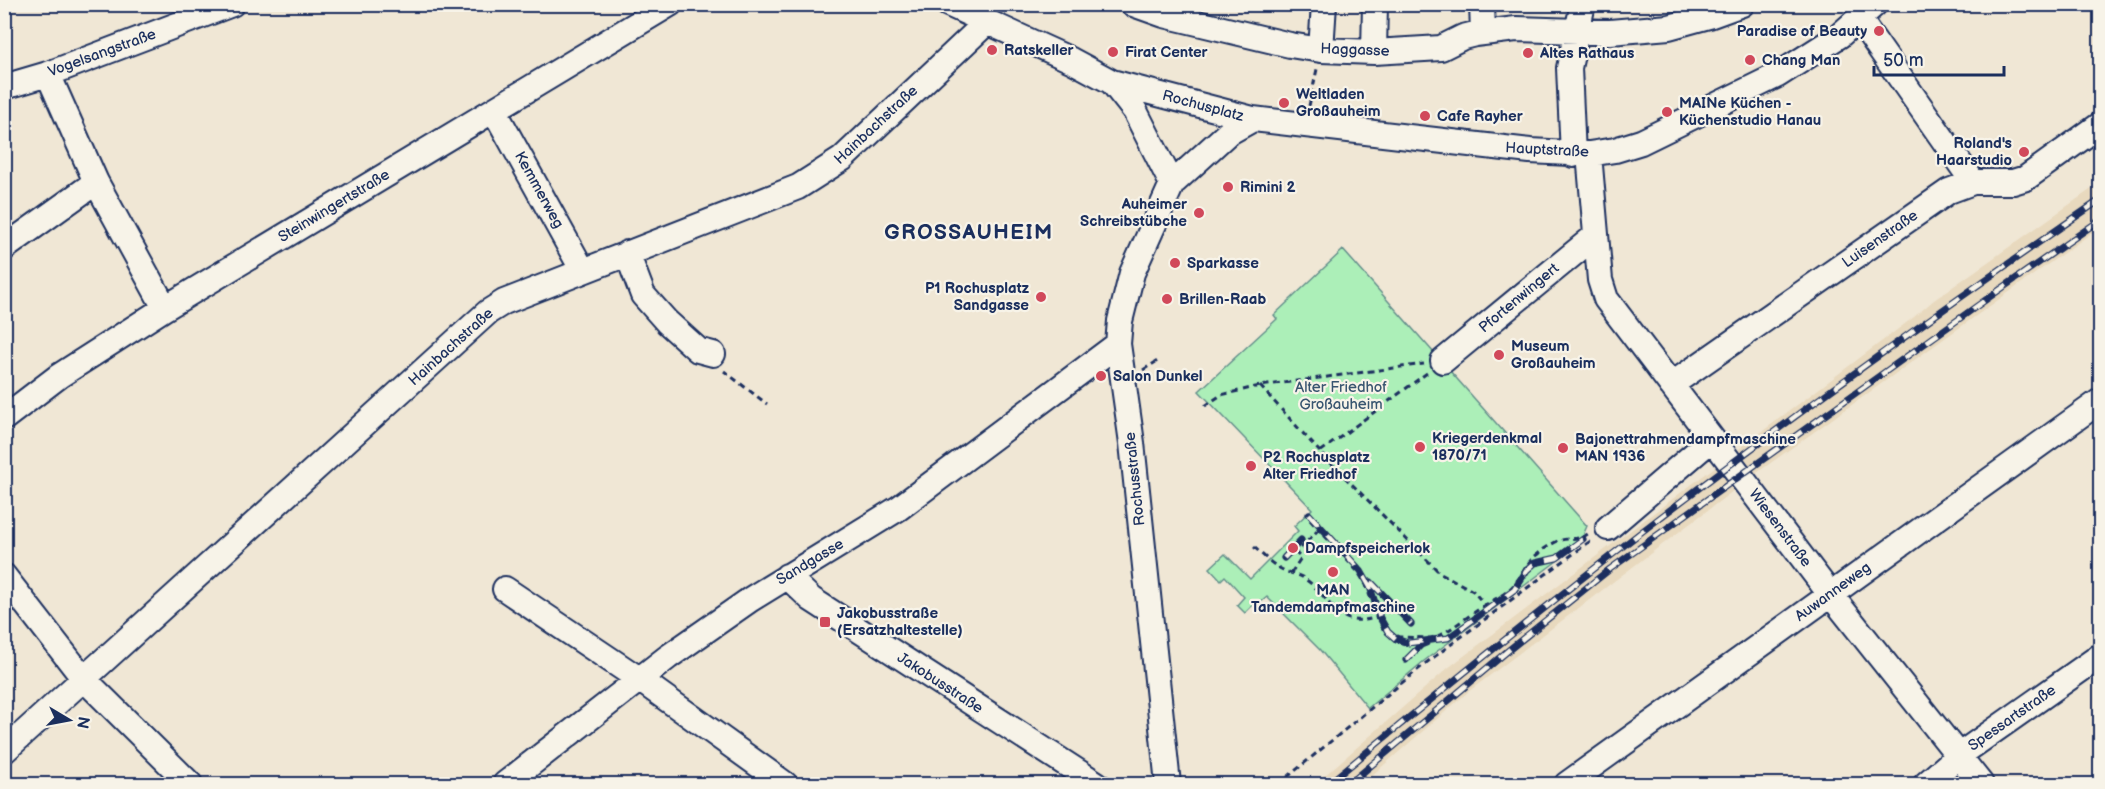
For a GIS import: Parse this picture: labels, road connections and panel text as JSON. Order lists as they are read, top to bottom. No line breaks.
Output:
{"streets":{"street":["Haggasse","Vogelsangstraße","Rochusplatz","Hainbachstraße","Hauptstraße","Kemmerweg","Steinwingertstraße","Luisenstraße","Pfortenwingert","Rochusstraße","Wiesenstraße","Sandgasse","Auwanneweg","Jakobusstraße","Spessartstraße"]},"crossings":[["Haggasse","Wiesenstraße"],["Rochusplatz","Hauptstraße"],["Rochusplatz","Rochusstraße"],["Hainbachstraße","Kemmerweg"],["Hauptstraße","Wiesenstraße"],["Kemmerweg","Steinwingertstraße"],["Luisenstraße","Wiesenstraße"],["Pfortenwingert","Wiesenstraße"],["Rochusstraße","Sandgasse"],["Wiesenstraße","Auwanneweg"],["Wiesenstraße","Spessartstraße"],["Sandgasse","Jakobusstraße"]],"districts":["GROSSAUHEIM"],"parks":["Alter Friedhof Großauheim"],"places":{"other":["Paradise of Beauty","Ratskeller","Firat Center","Altes Rathaus","Chang Man","Weltladen Großauheim","MAINe Küchen - Küchenstudio Hanau","Cafe Rayher","Roland's Haarstudio","Rimini 2","Auheimer Schreibstübche","Sparkasse","P1 Rochusplatz Sandgasse","Brillen-Raab","Museum Großauheim","Salon Dunkel","Kriegerdenkmal 1870/71","Bajonettrahmendampfmaschine MAN 1936","P2 Rochusplatz Alter Friedhof","Dampfspeicherlok","MAN Tandemdampfmaschine"],"transit":["Jakobusstraße (Ersatzhaltestelle)"]},"scale_bar":"50 m","north":"right"}
